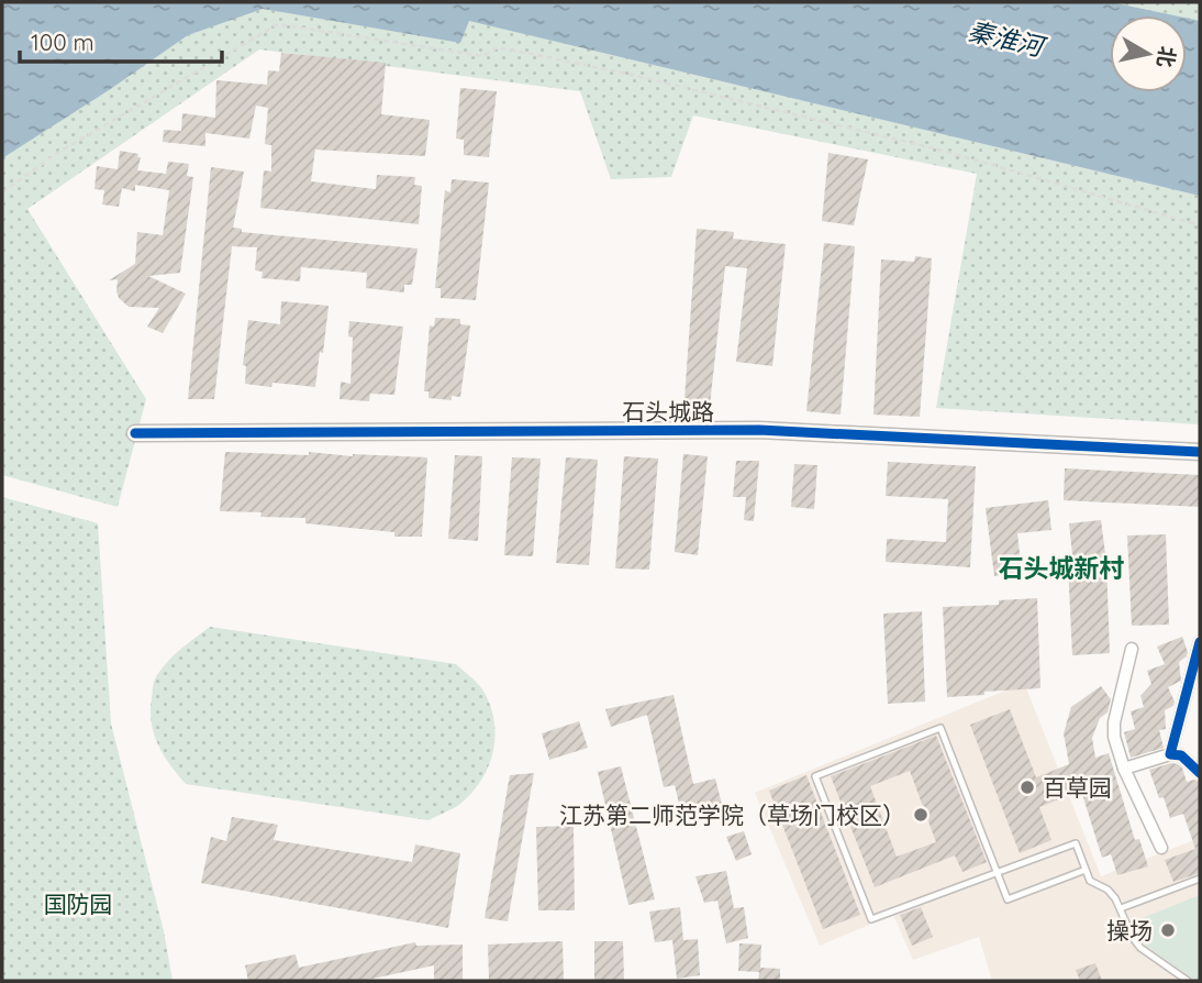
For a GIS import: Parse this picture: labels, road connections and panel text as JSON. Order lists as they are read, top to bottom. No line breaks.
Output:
{"streets":{"street":["石头城路"]},"districts":["石头城新村"],"water":["秦淮河"],"parks":["国防园"],"places":["百草园","江苏第二师范学院（草场门校区）","操场"],"scale_bar":"100 m","north":"right"}
